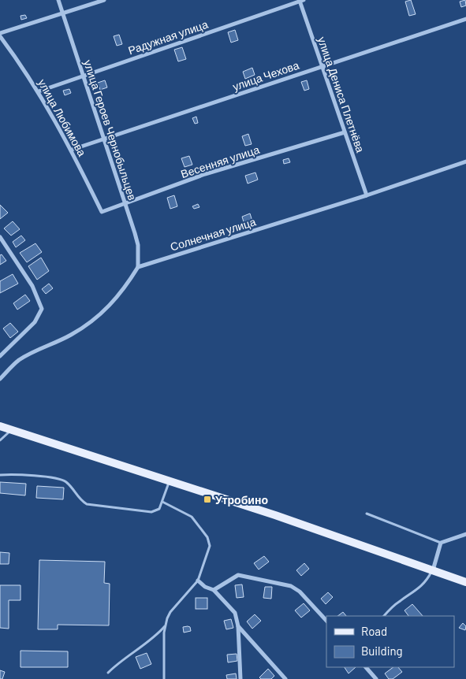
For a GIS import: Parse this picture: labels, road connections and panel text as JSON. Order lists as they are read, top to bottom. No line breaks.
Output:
{"streets":{"street":["Радужная улица","улица Чехова","улица Дениса Плетнёва","улица Любимова","улица Героев Чернобыльцев","Весенняя улица","Солнечная улица"]},"crossings":[["Радужная улица","улица Дениса Плетнёва"],["Радужная улица","улица Любимова"],["Радужная улица","улица Героев Чернобыльцев"],["улица Чехова","улица Дениса Плетнёва"],["улица Чехова","улица Любимова"],["улица Чехова","улица Героев Чернобыльцев"],["улица Дениса Плетнёва","Весенняя улица"],["улица Дениса Плетнёва","Солнечная улица"],["улица Любимова","Весенняя улица"],["улица Героев Чернобыльцев","Весенняя улица"],["улица Героев Чернобыльцев","Солнечная улица"]],"places":{"transit":["Утробино"]},"legend":["Road","Building"]}
